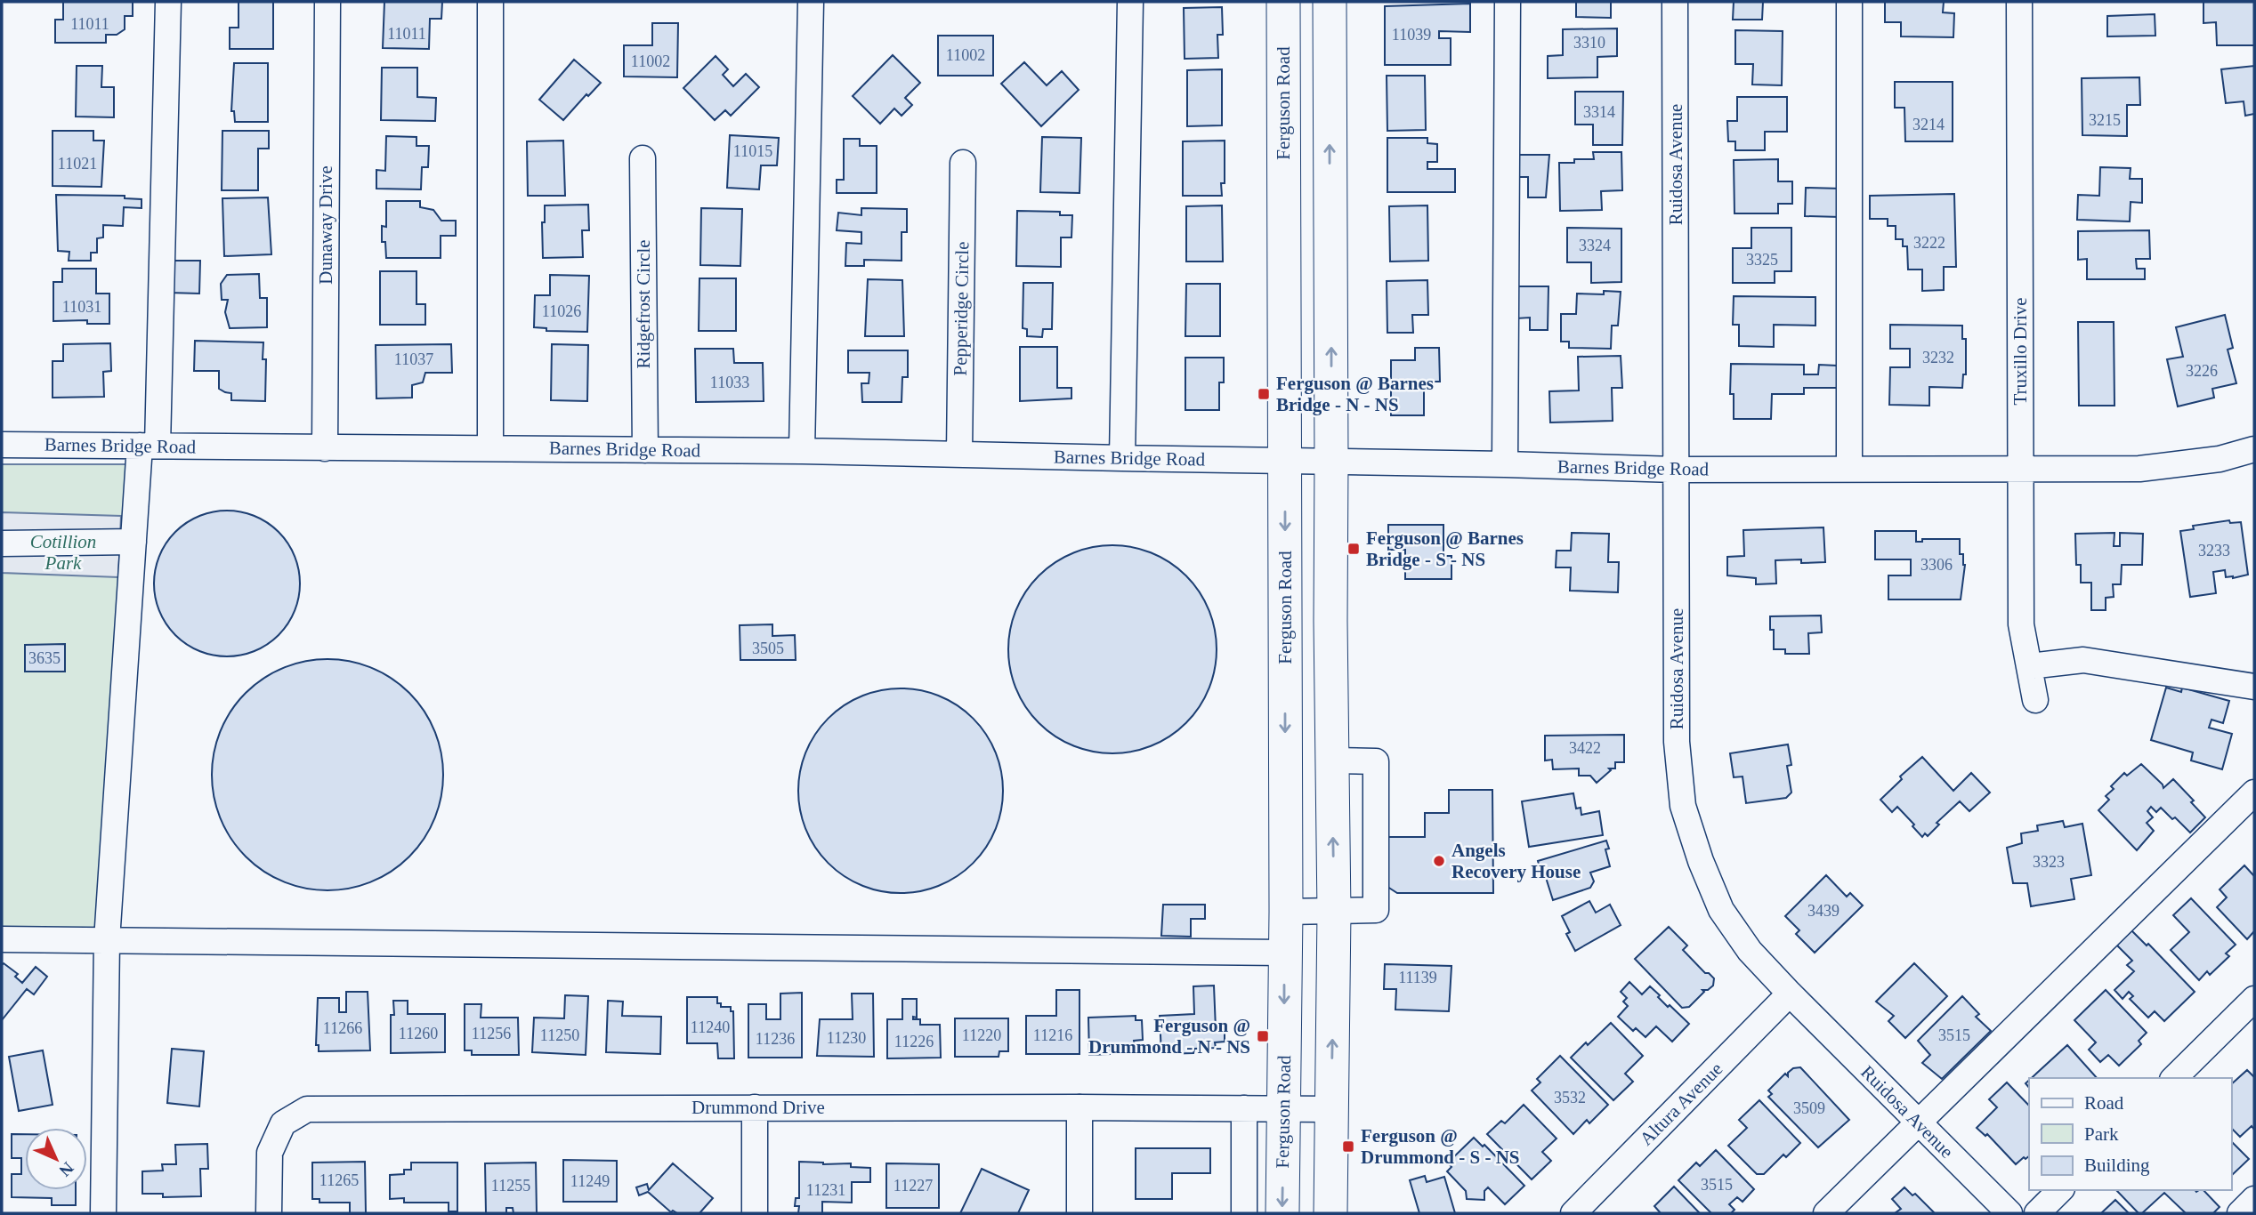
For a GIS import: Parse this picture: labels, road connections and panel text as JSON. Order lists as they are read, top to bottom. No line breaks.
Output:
{"streets":{"main road":["Ferguson Road"],"street":["Ruidosa Avenue","Dunaway Drive","Ridgefrost Circle","Pepperidge Circle","Truxillo Drive","Barnes Bridge Road","Altura Avenue","Drummond Drive"]},"crossings":[["Ferguson Road","Barnes Bridge Road"],["Ferguson Road","Drummond Drive"],["Ruidosa Avenue","Barnes Bridge Road"],["Ruidosa Avenue","Altura Avenue"],["Dunaway Drive","Barnes Bridge Road"],["Ridgefrost Circle","Barnes Bridge Road"],["Pepperidge Circle","Barnes Bridge Road"],["Truxillo Drive","Barnes Bridge Road"]],"parks":["Cotillion Park"],"places":{"transit":["Ferguson @ Barnes Bridge - N - NS","Ferguson @ Barnes Bridge - S - NS","Ferguson @ Drummond - N - NS","Ferguson @ Drummond - S - NS"],"other":["Angels Recovery House"]},"house_numbers":["11011","11011","11039","3310","11002","11002","3314","3215","3214","11015","11021","3222","3324","3325","11031","11026","3232","11037","3226","11033","3233","3306","3505","3635","3422","3323","3439","11139","11240","11266","11260","11256","11250","11220","11216","3515","11230","11236","11226","3532","3509","11265","11249","3515","11255","11227","11231"],"legend":["Road","Park","Building"],"north":"bottom right"}
